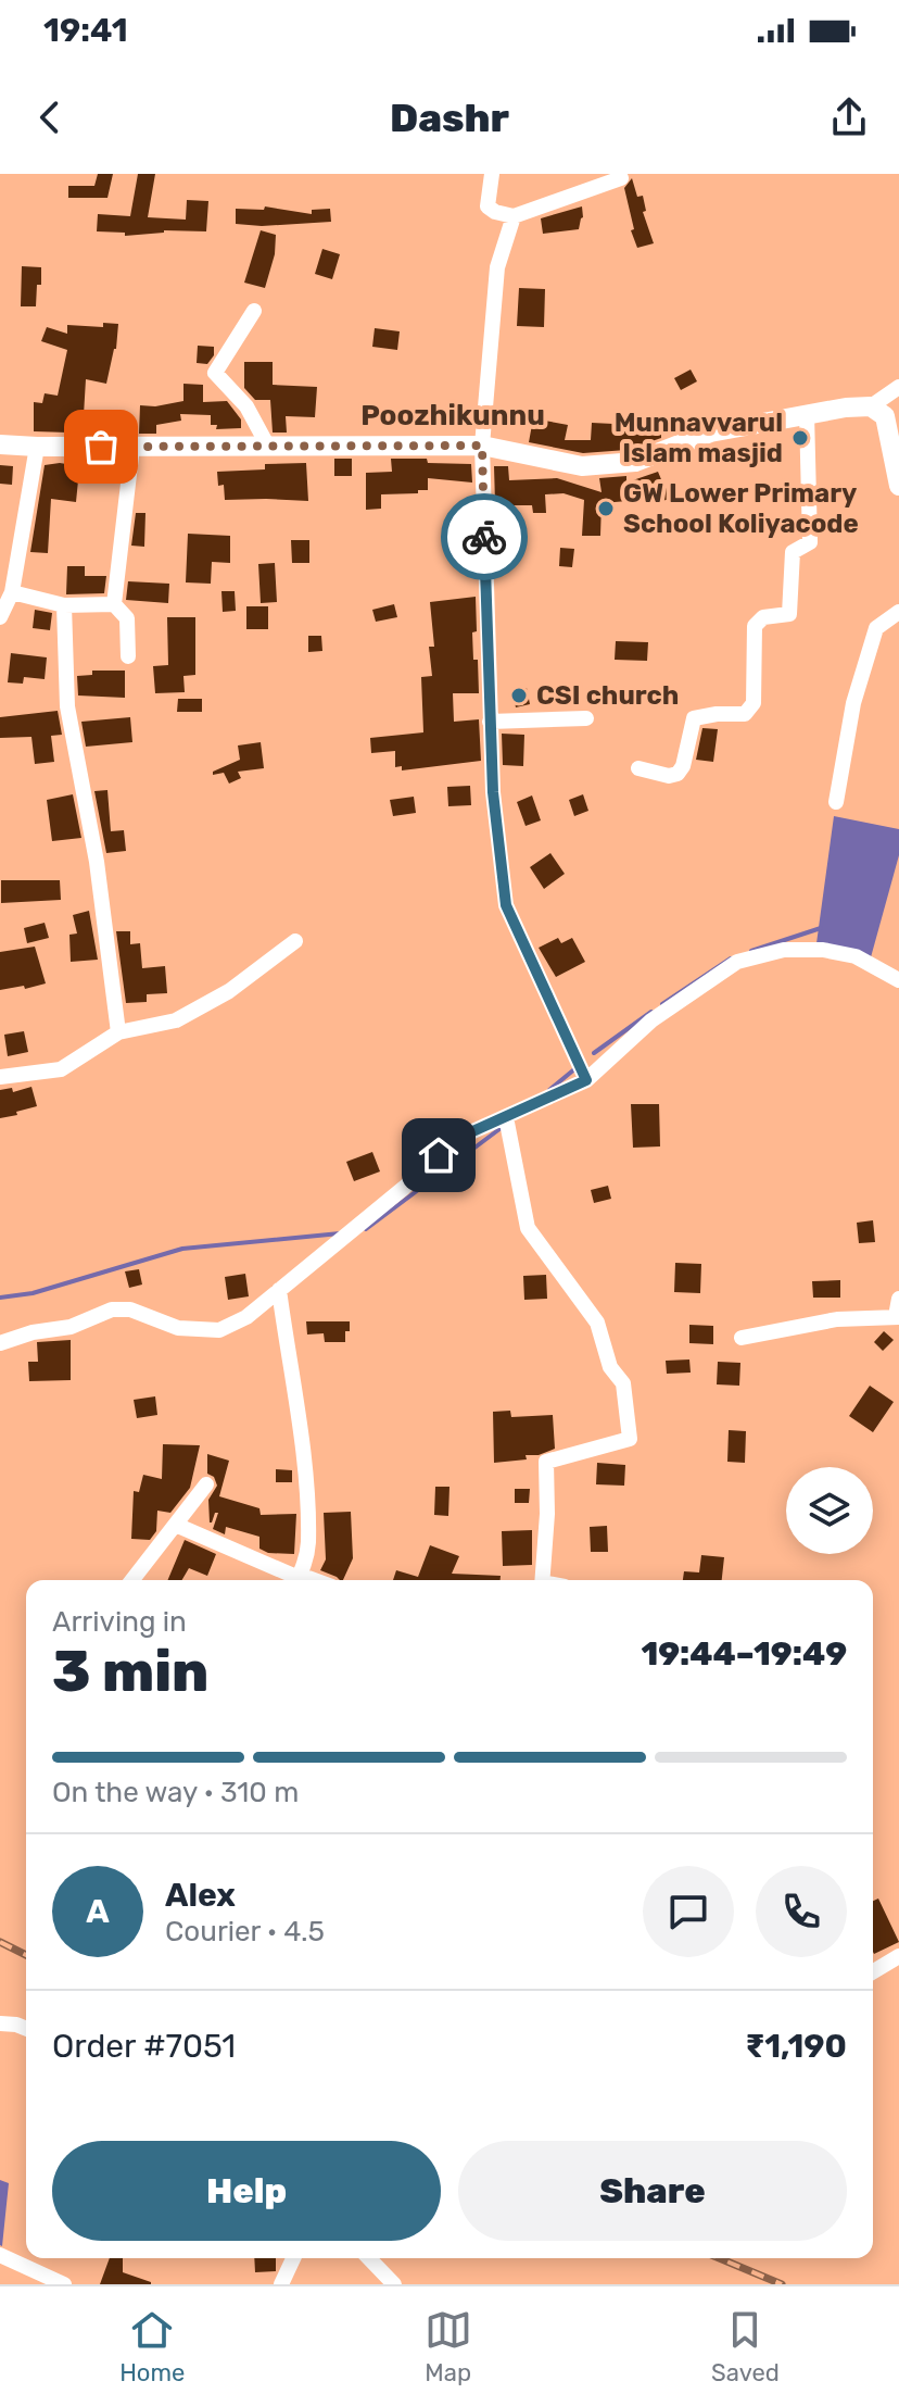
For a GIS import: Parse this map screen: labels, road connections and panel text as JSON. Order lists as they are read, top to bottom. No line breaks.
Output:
{"districts":["Poozhikunnu"],"places":["Munnavvarul Islam masjid","GW Lower Primary School Koliyacode","CSI church"],"page":{"status":"19:41","header":"Dashr","heading":["3 min","Arriving in","19:44–19:49"],"panel":["Alex","Courier · 4.5","Order #7051","₹1,190"],"bar":"On the way · 310 m","round":"A","buttons":["Help","Share"],"tabs":["Home","Map","Saved"]}}
